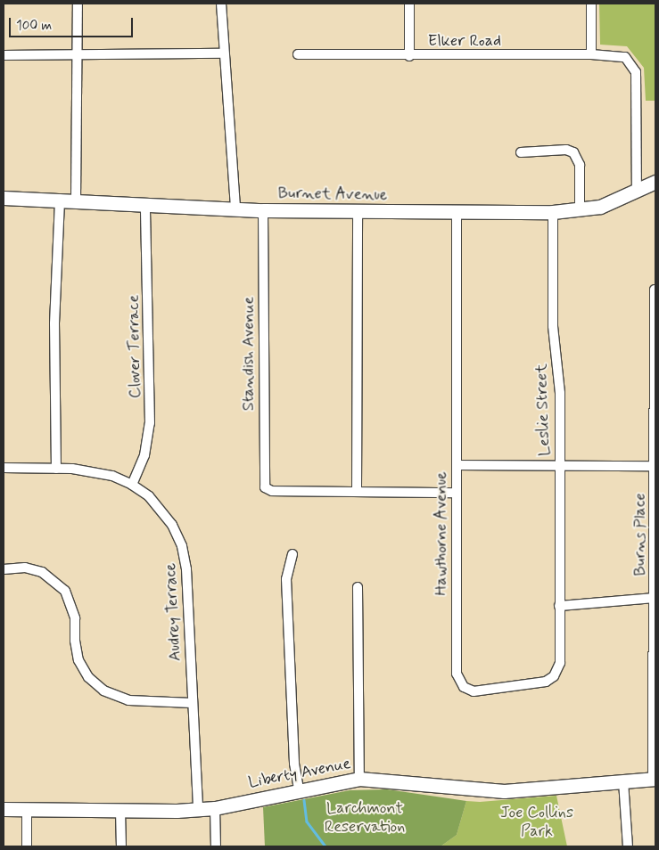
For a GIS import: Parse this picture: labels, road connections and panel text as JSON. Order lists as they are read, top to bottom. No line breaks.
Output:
{"streets":{"street":["Elker Road","Burnet Avenue","Clover Terrace","Standish Avenue","Leslie Street","Hawthorne Avenue","Burns Place","Audrey Terrace","Liberty Avenue"]},"crossings":[["Elker Road","Burnet Avenue"],["Burnet Avenue","Clover Terrace"],["Burnet Avenue","Standish Avenue"],["Burnet Avenue","Leslie Street"],["Burnet Avenue","Hawthorne Avenue"],["Clover Terrace","Audrey Terrace"],["Leslie Street","Hawthorne Avenue"],["Burns Place","Liberty Avenue"],["Audrey Terrace","Liberty Avenue"]],"parks":["Larchmont Reservation","Joe Collins Park"],"scale_bar":"100 m"}
